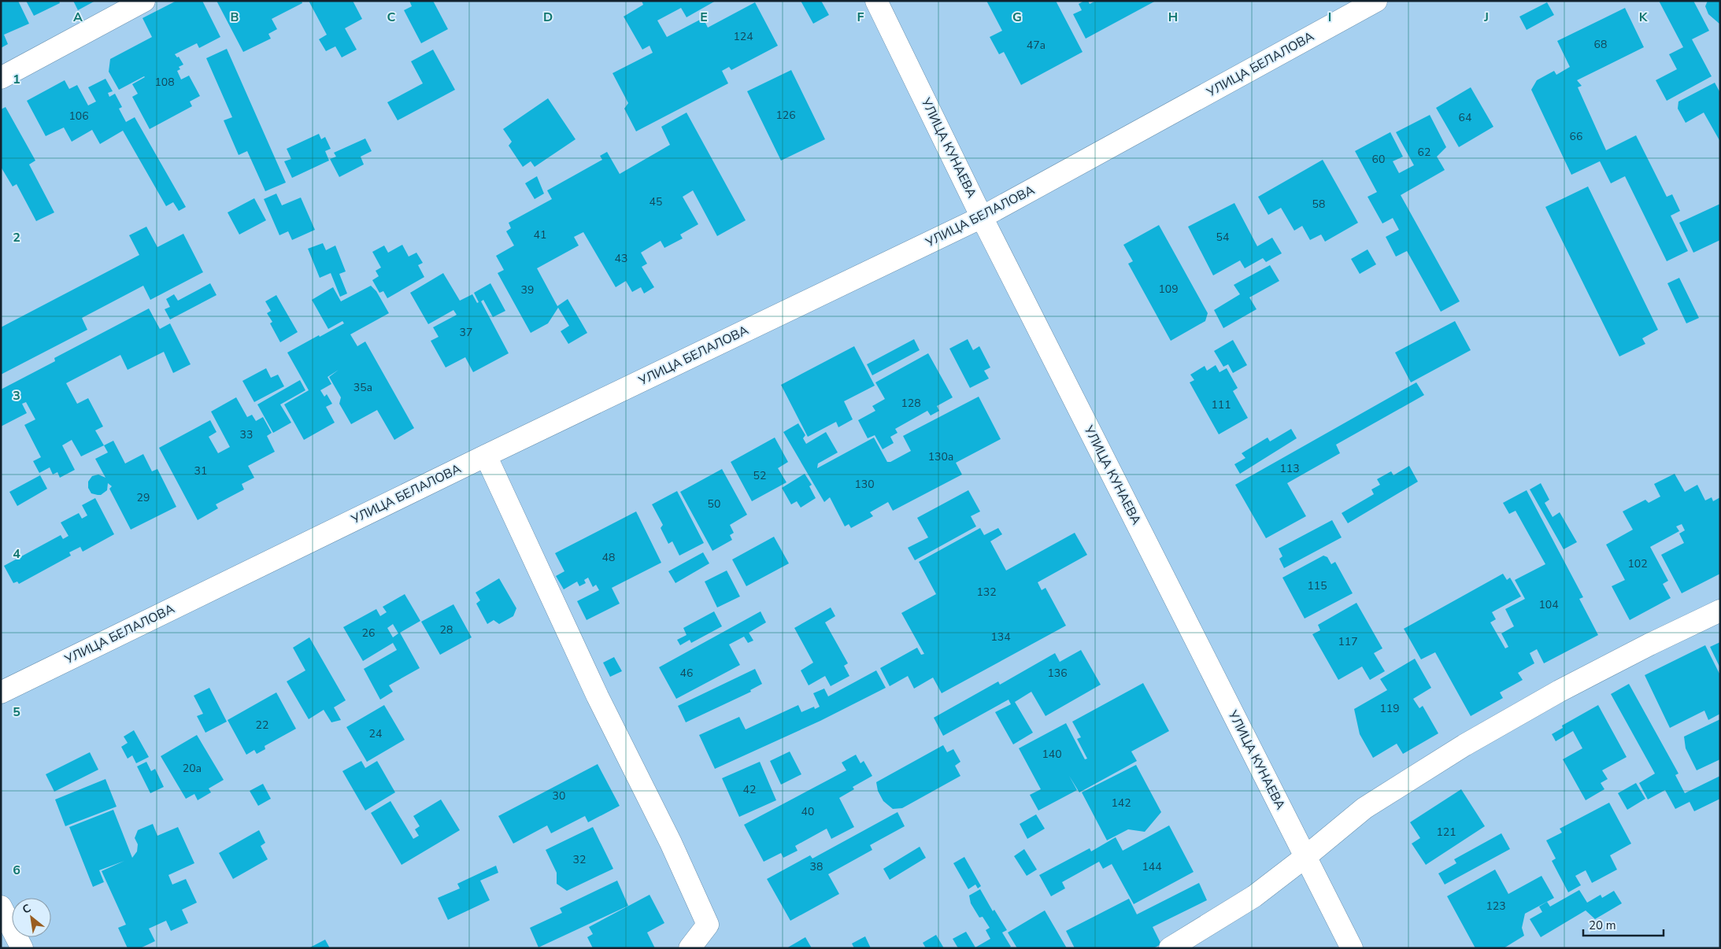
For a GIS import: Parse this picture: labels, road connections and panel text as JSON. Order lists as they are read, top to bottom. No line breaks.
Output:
{"streets":{"street":["УЛИЦА БЕЛАЛОВА","УЛИЦА КУНАЕВА"]},"crossings":[["УЛИЦА БЕЛАЛОВА","УЛИЦА КУНАЕВА"]],"house_numbers":["124","68","47а","108","126","106","64","66","62","60","45","58","41","54","43","109","39","37","35а","128","111","33","130а","113","31","52","130","29","50","48","102","115","132","104","28","26","134","117","46","136","119","22","24","140","20а","42","30","142","40","121","32","38","144","123"],"scale_bar":"20 m","north":"top left","grid":{"columns":["A","B","C","D","E","F","G","H","I","J","K"],"rows":["1","2","3","4","5","6"]}}
